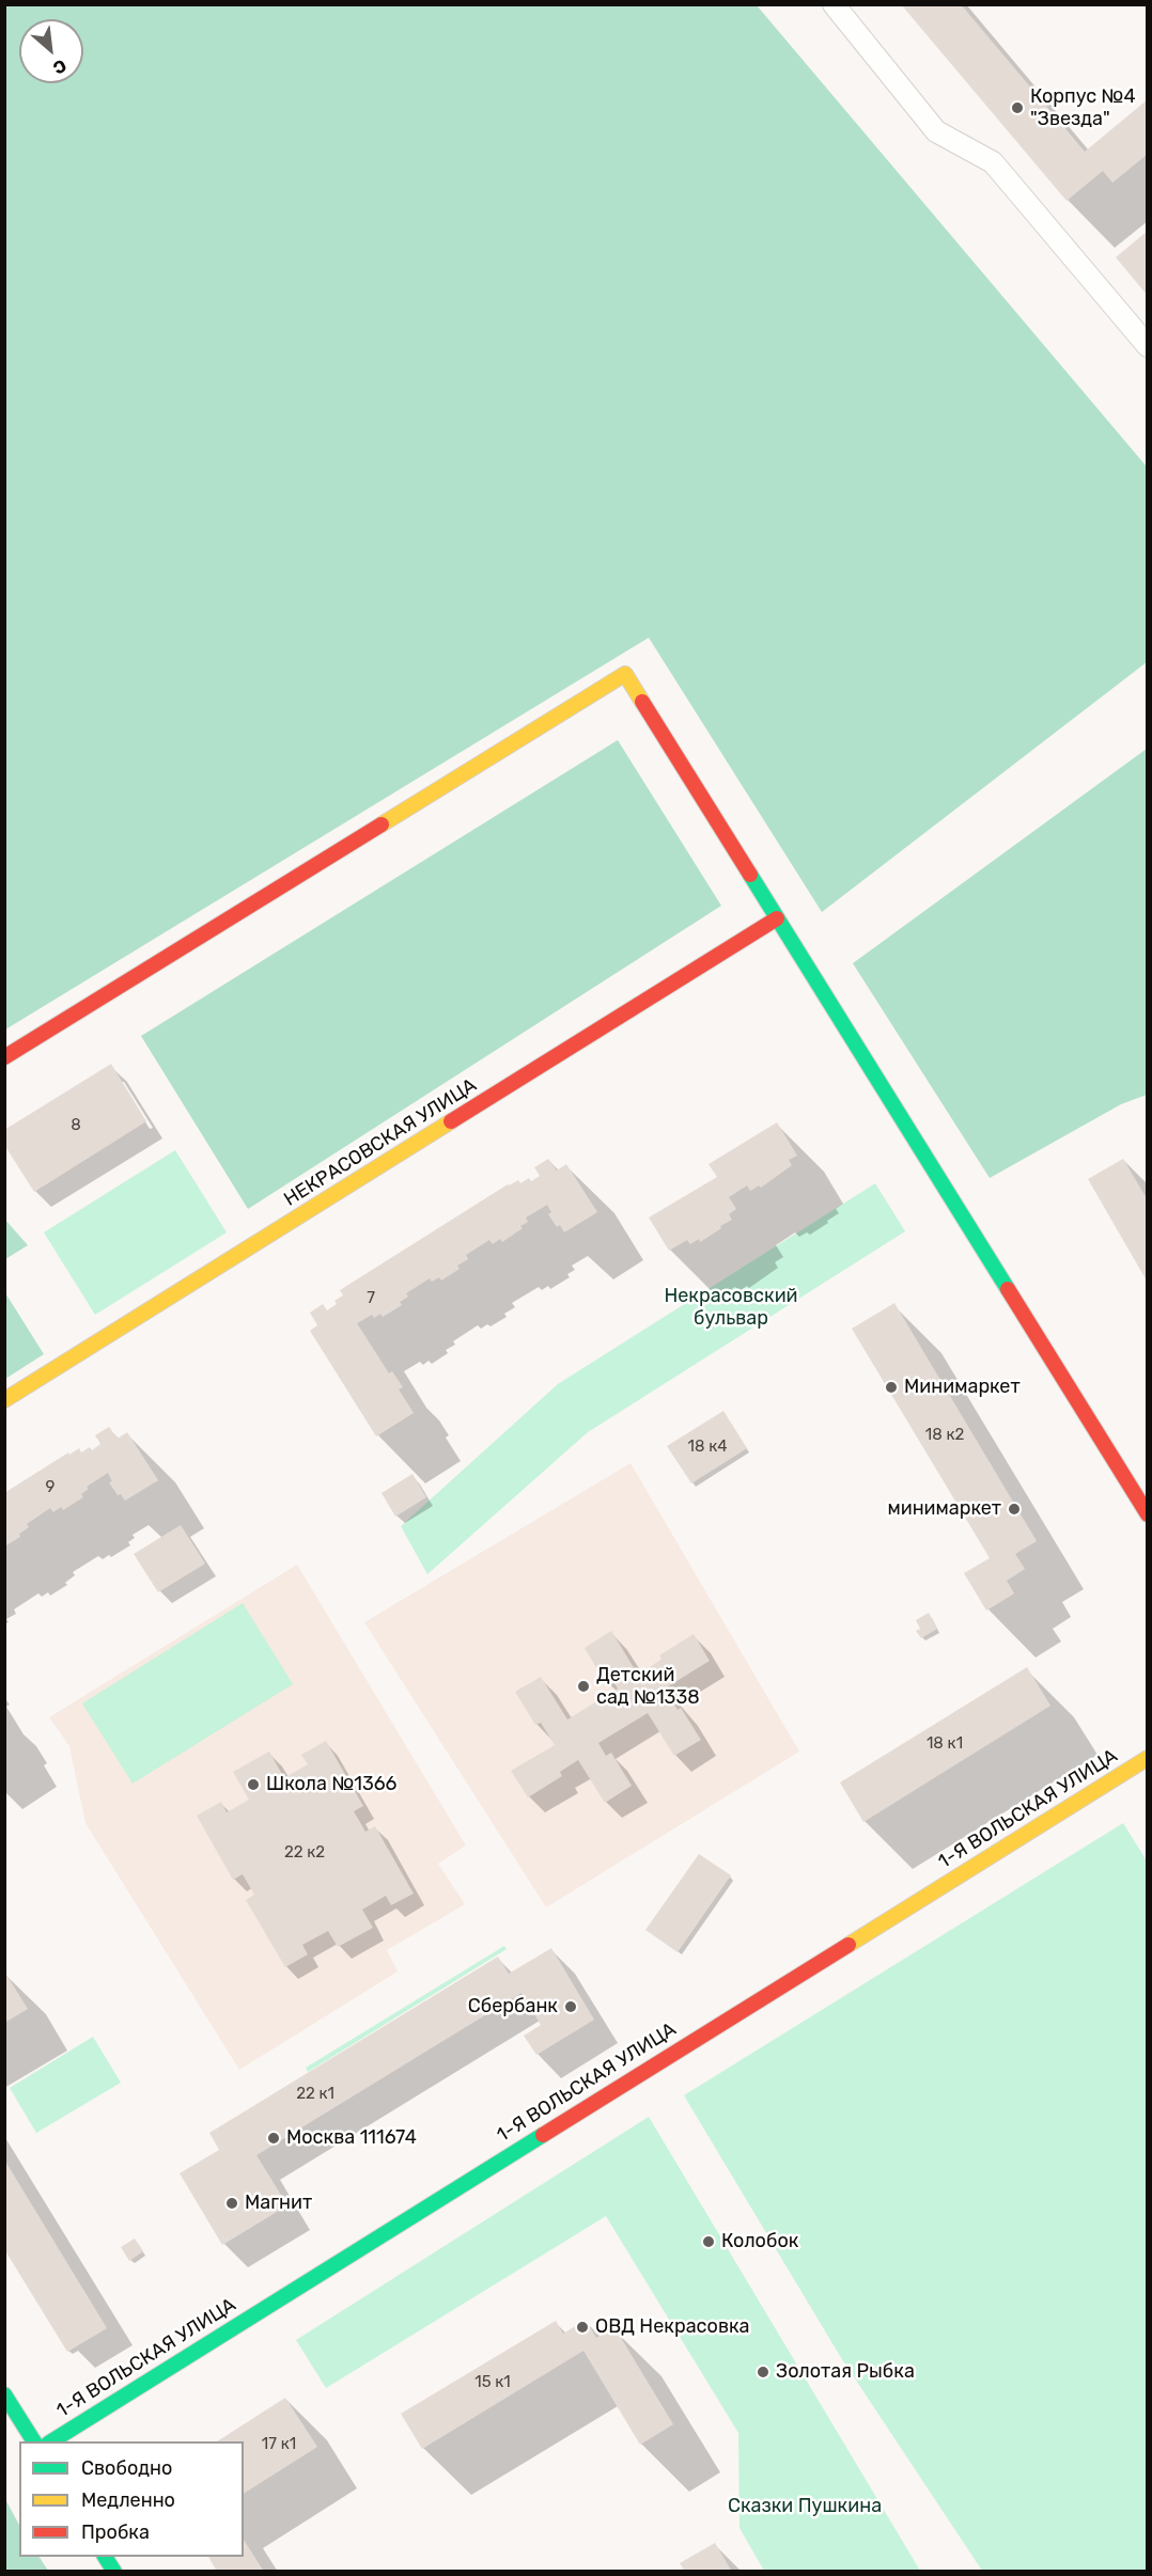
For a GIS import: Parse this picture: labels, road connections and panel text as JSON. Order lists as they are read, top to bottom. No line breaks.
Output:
{"streets":{"street":["НЕКРАСОВСКАЯ УЛИЦА","1-Я ВОЛЬСКАЯ УЛИЦА"]},"parks":["Некрасовский бульвар","Сказки Пушкина"],"places":["Корпус №4 \"Звезда\"","Минимаркет","минимаркет","Детский сад №1338","Школа №1366","Сбербанк","Москва 111674","Магнит","Колобок","ОВД Некрасовка","Золотая Рыбка"],"house_numbers":["8","7","18 к2","18 к4","9","18 к1","22 к2","22 к1","15 к1","17 к1"],"legend":["Свободно","Медленно","Пробка"],"north":"bottom right"}
